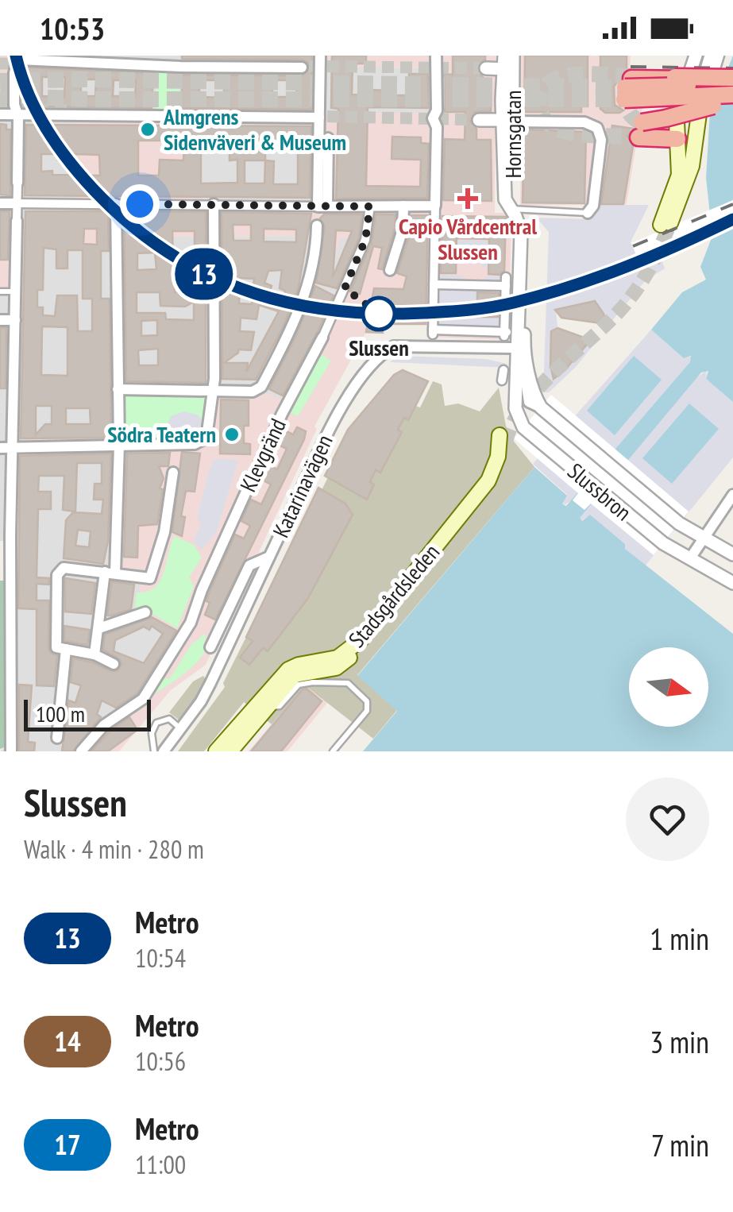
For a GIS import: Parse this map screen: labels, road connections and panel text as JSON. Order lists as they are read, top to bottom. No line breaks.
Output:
{"streets":{"main road":["Stadsgårdsleden"],"street":["Hornsgatan","Klevgränd","Katarinavägen","Slussbron"]},"crossings":[["Hornsgatan","Katarinavägen"],["Hornsgatan","Slussbron"],["Katarinavägen","Slussbron"]],"places":{"other":["Almgrens Sidenväveri & Museum","Slussen","Södra Teatern"],"health":["Capio Vårdcentral Slussen"]},"lines":["metro line 13"],"scale_bar":"100 m","north":"right","page":{"status":"10:53","on_map":"13","scale":"100 m","heading":["Slussen","Walk · 4 min · 280 m"],"list":[{"mark":"13","name":"Metro","note":"10:54","value":"1 min"},{"mark":"14","name":"Metro","note":"10:56","value":"3 min"},{"mark":"17","name":"Metro","note":"11:00","value":"7 min"}]}}
